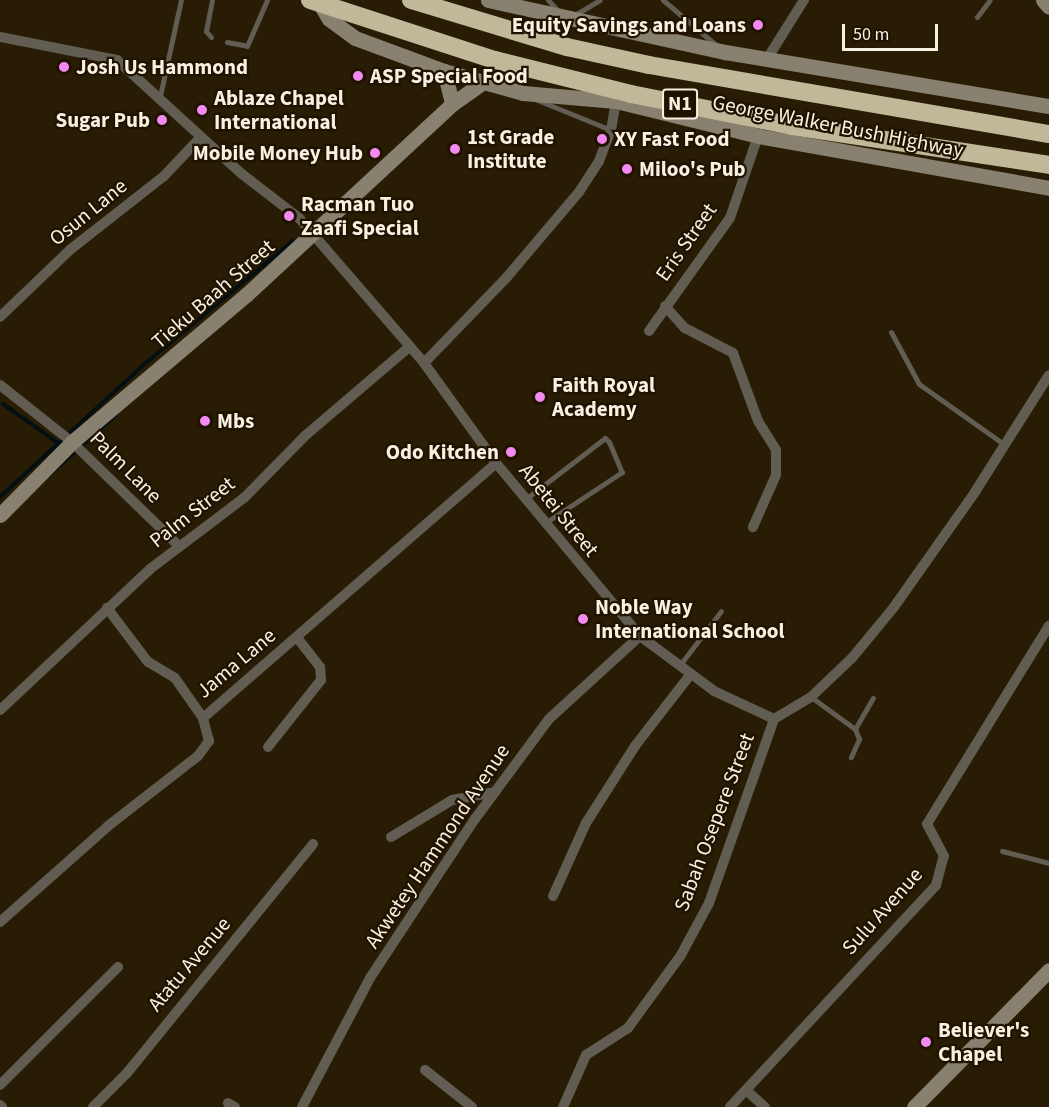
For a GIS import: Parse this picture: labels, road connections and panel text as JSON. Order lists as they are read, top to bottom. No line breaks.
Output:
{"streets":{"highway":["N1","George Walker Bush Highway"],"street":["Osun Lane","Eris Street","Tieku Baah Street","Palm Lane","Abetei Street","Palm Street","Jama Lane","Sabah Osepere Street","Akwetey Hammond Avenue","Sulu Avenue","Atatu Avenue"]},"crossings":[["George Walker Bush Highway","Eris Street"],["George Walker Bush Highway","Tieku Baah Street"],["Osun Lane","Abetei Street"],["Tieku Baah Street","Palm Lane"],["Tieku Baah Street","Abetei Street"],["Palm Lane","Palm Street"],["Abetei Street","Palm Street"],["Abetei Street","Jama Lane"],["Abetei Street","Sabah Osepere Street"],["Abetei Street","Akwetey Hammond Avenue"]],"places":["Equity Savings and Loans","Josh Us Hammond","ASP Special Food","Ablaze Chapel International","Sugar Pub","XY Fast Food","1st Grade Institute","Mobile Money Hub","Miloo's Pub","Racman Tuo Zaafi Special","Faith Royal Academy","Mbs","Odo Kitchen","Noble Way International School","Believer's Chapel"],"scale_bar":"50 m"}
